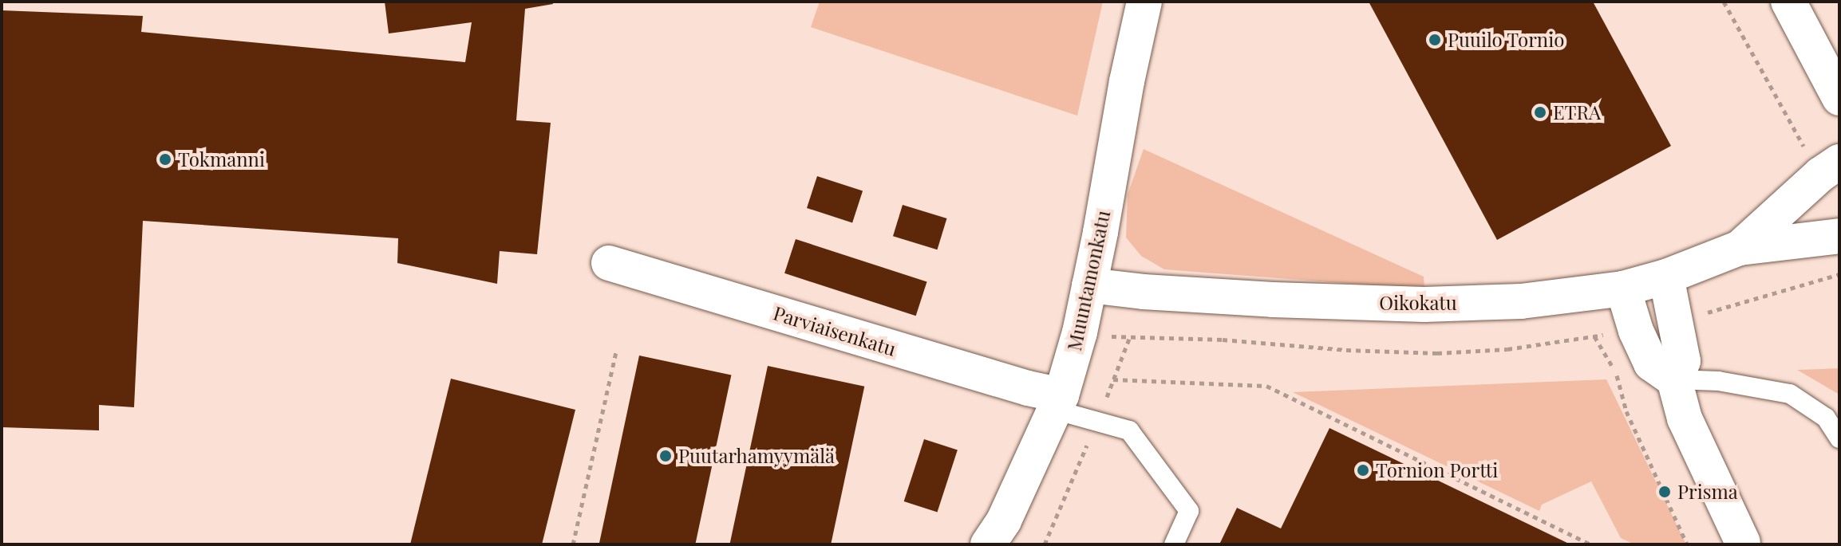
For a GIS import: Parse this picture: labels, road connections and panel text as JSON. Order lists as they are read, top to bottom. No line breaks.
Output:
{"streets":{"street":["Muuntamonkatu","Oikokatu","Parviaisenkatu"]},"crossings":[["Muuntamonkatu","Oikokatu"],["Muuntamonkatu","Parviaisenkatu"]],"places":["Puuilo Tornio","ETRA","Tokmanni","Puutarhamyymälä","Tornion Portti","Prisma"]}
